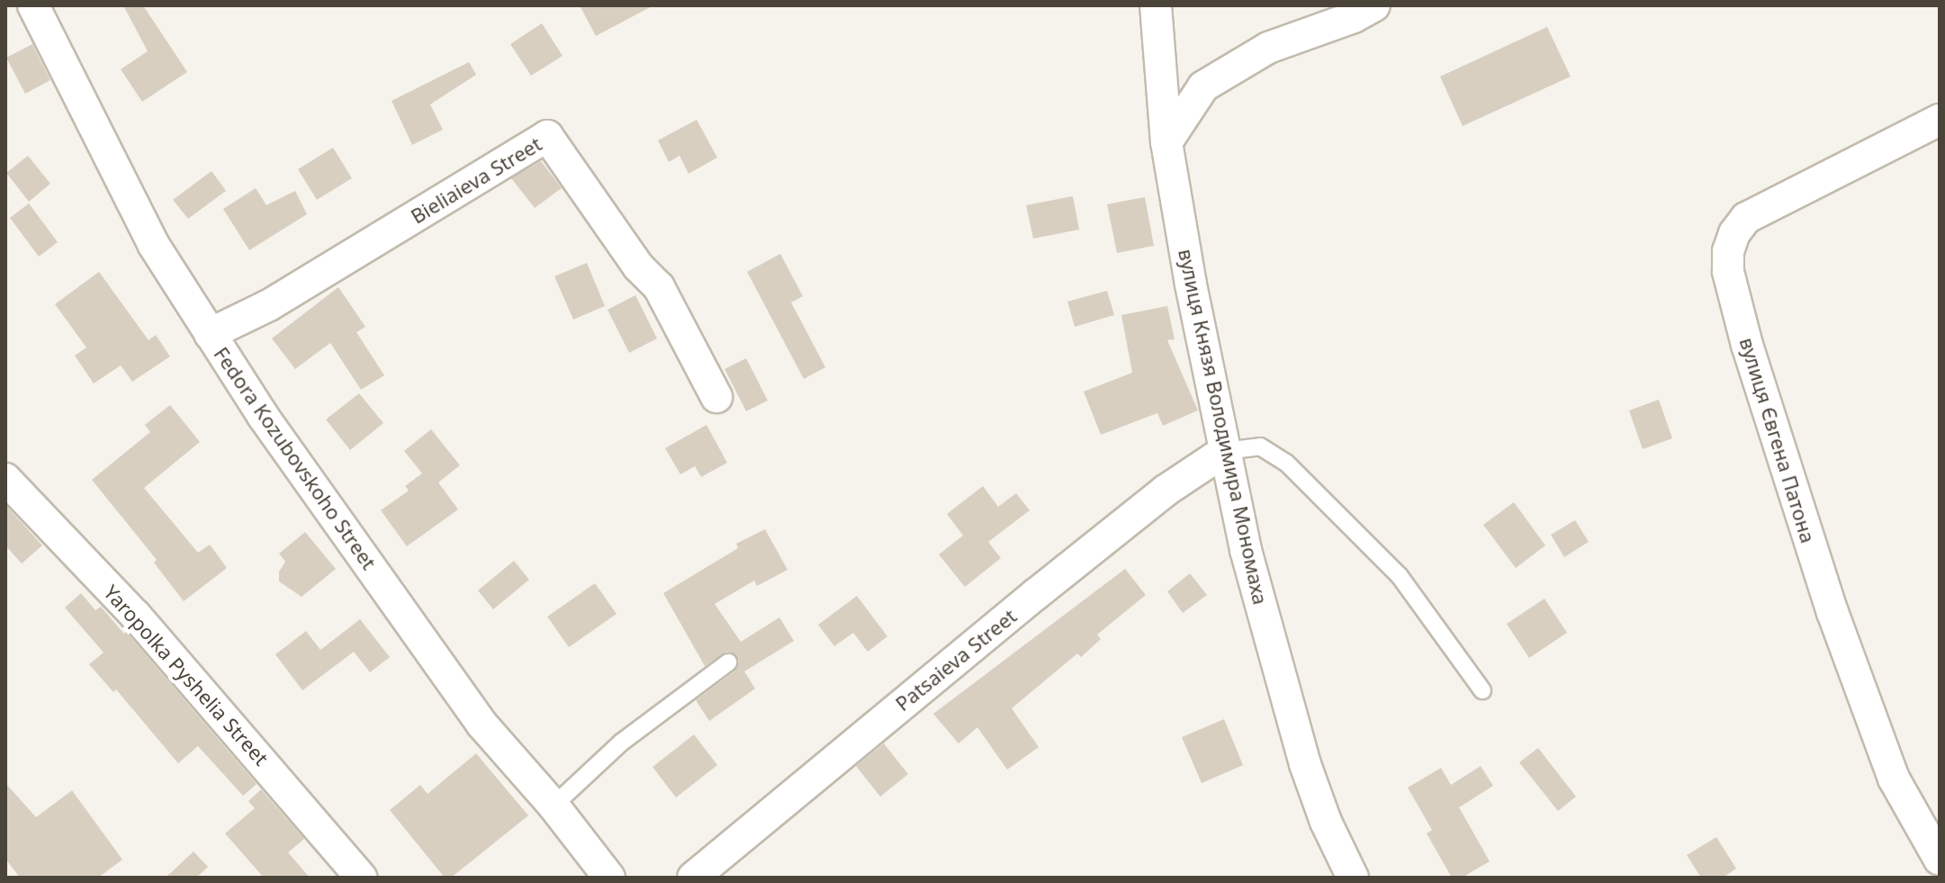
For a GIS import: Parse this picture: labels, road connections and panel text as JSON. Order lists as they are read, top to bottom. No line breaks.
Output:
{"streets":{"street":["Bieliaieva Street","вулиця Князя Володимира Мономаха","вулиця Євгена Патона","Fedora Kozubovskoho Street","Patsaieva Street","Yaropolka Pyshelia Street"]},"crossings":[["Bieliaieva Street","Fedora Kozubovskoho Street"],["вулиця Князя Володимира Мономаха","Patsaieva Street"]]}
